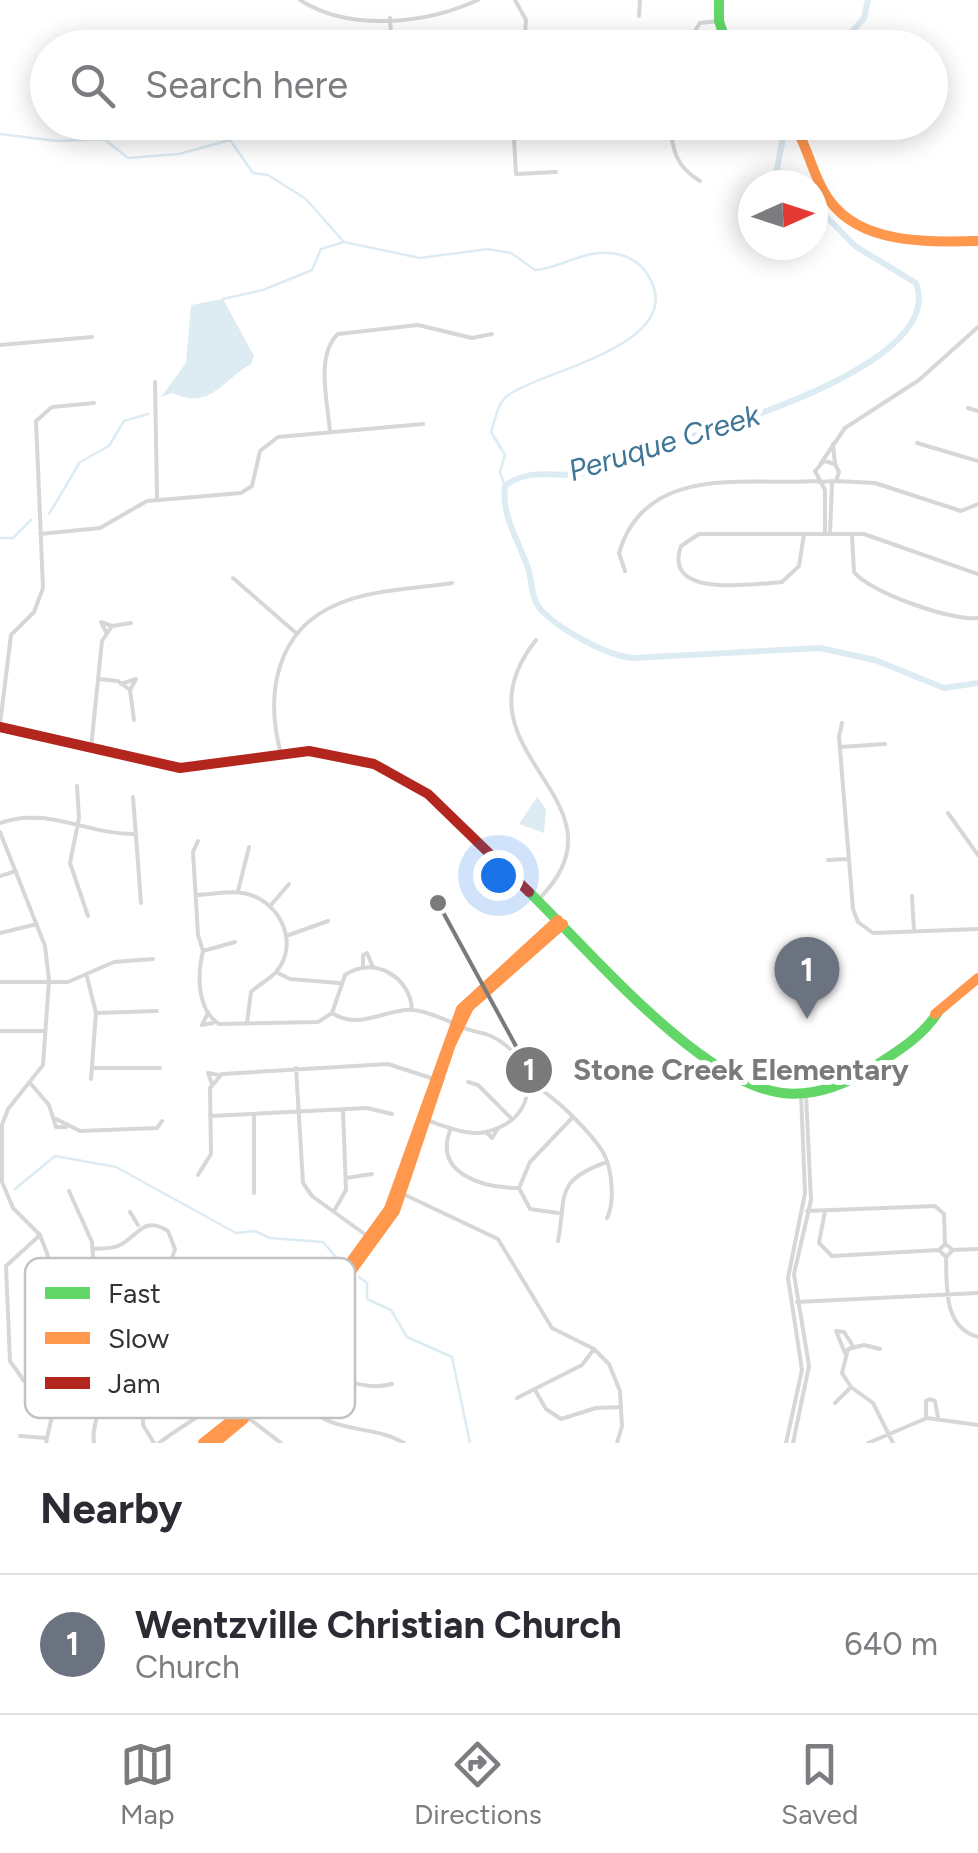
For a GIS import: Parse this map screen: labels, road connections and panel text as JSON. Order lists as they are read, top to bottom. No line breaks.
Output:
{"water":["Peruque Creek"],"places":["Stone Creek Elementary"],"legend":["Fast","Slow","Jam"],"north":"right","page":{"search":"Search here","pins":"1","heading":"Nearby","list":[{"mark":"1","name":"Wentzville Christian Church","note":"Church","value":"640 m"}],"nav":["Map","Directions","Saved"]}}
